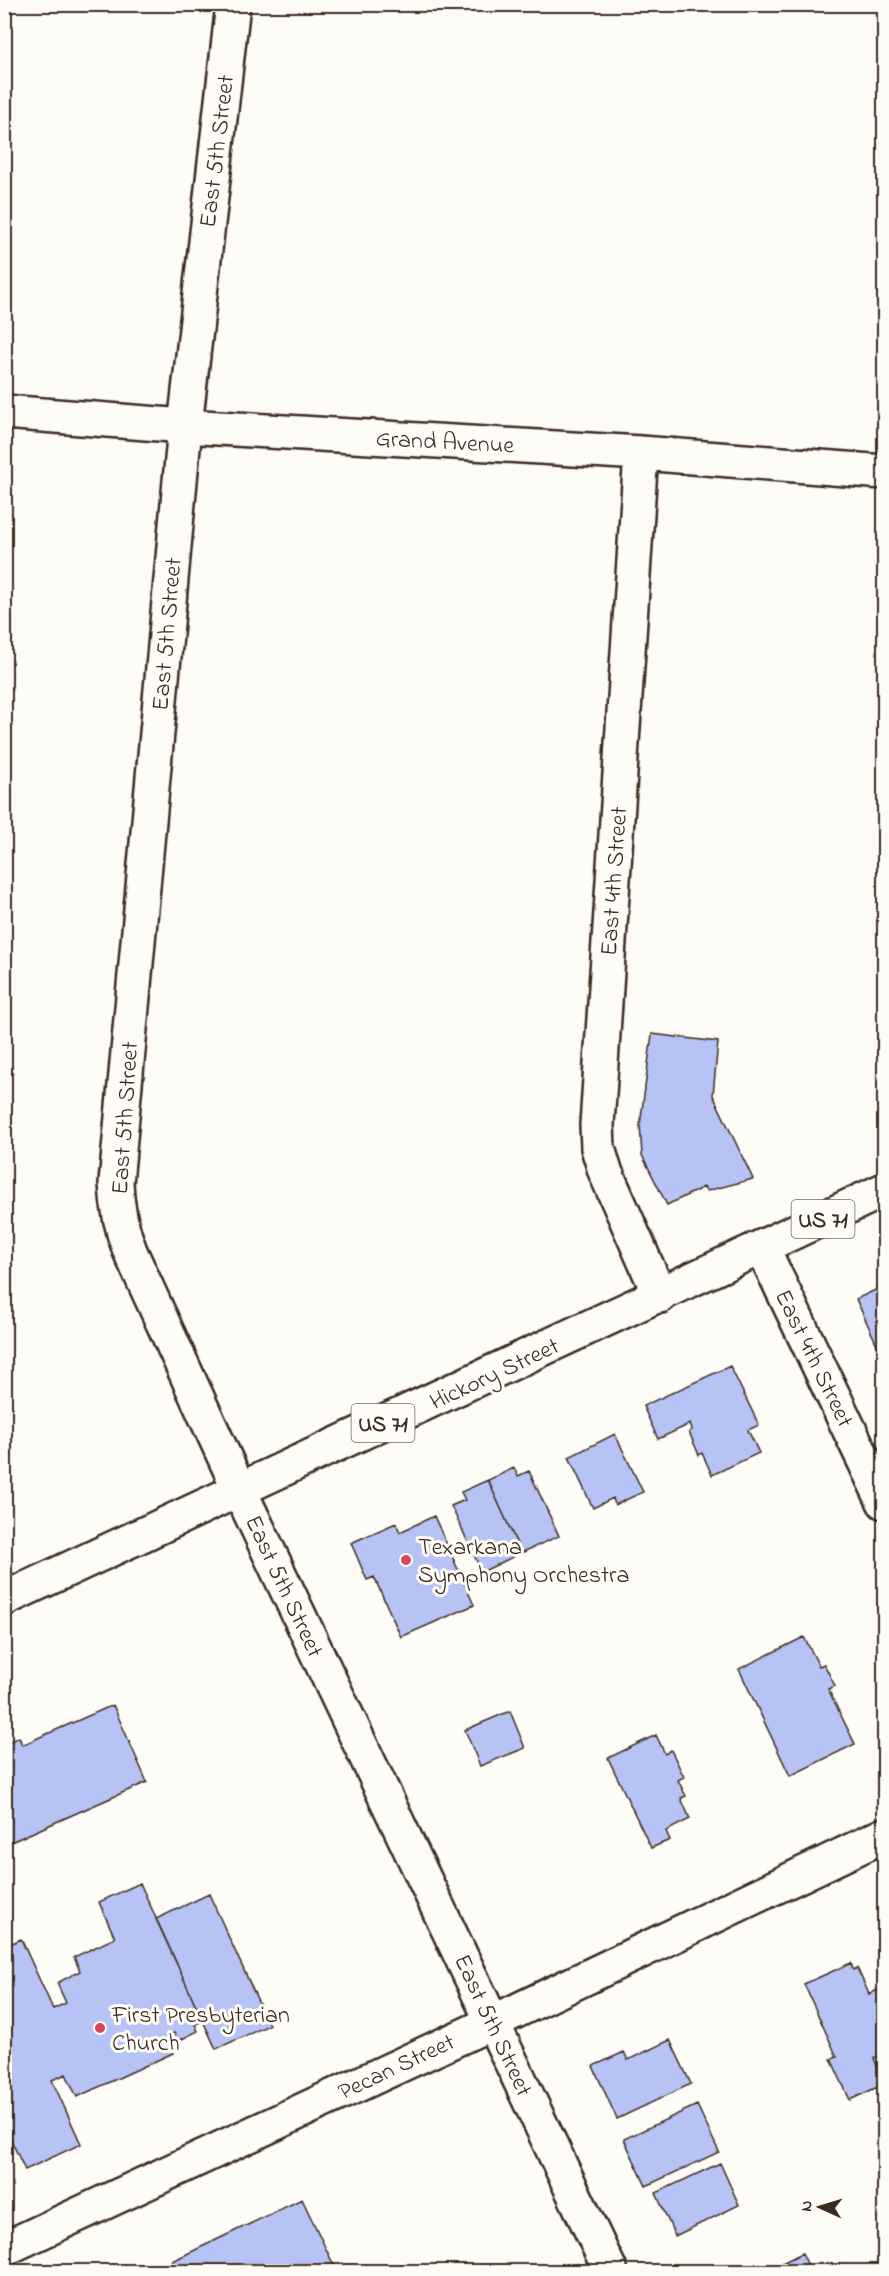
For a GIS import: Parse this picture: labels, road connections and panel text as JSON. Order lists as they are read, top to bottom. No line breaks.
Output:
{"streets":{"street":["East 5th Street","Grand Avenue","East 4th Street","US 71","Hickory Street","Pecan Street"]},"crossings":[["East 5th Street","Grand Avenue"],["East 5th Street","Hickory Street"],["East 5th Street","Pecan Street"],["Grand Avenue","East 4th Street"],["East 4th Street","Hickory Street"]],"places":["Texarkana Symphony Orchestra","First Presbyterian Church"],"north":"left"}
